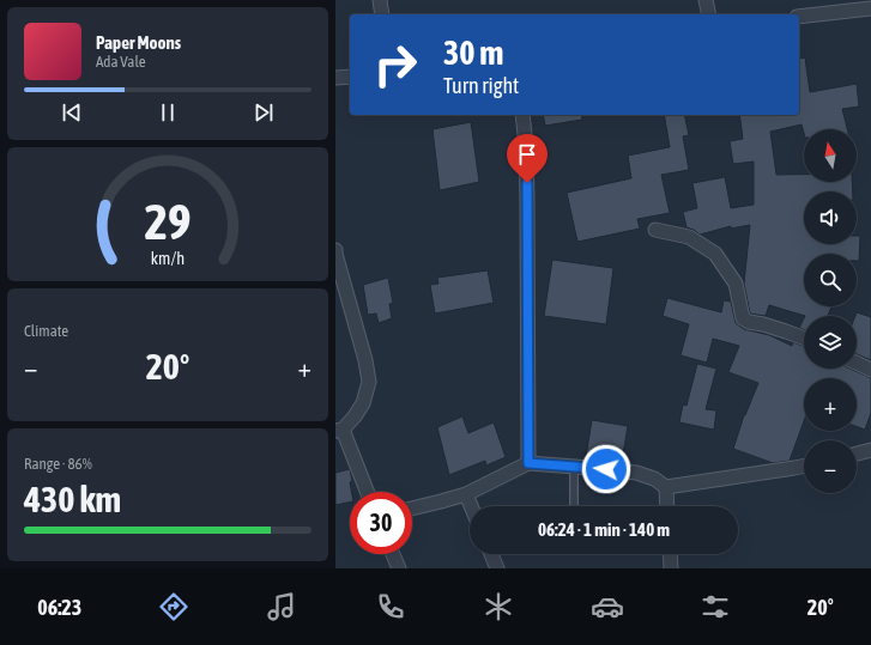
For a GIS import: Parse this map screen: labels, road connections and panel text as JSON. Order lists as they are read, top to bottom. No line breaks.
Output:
{"north":"top","page":{"turn":["30 m","Turn right"],"song":["Paper Moons","Ada Vale"],"map_buttons":["+","−"],"tile":["Climate",["Range · 86%","430 km"]],"heat":["−","20°","+"],"limit":"30","trip":"06:24 · 1 min · 140 m","tabs":["06:23","20°"],"gauge":["29","km/h"]}}
